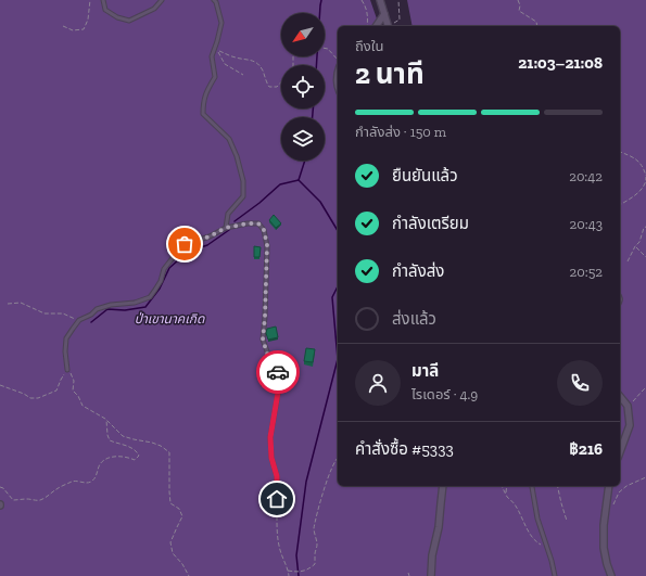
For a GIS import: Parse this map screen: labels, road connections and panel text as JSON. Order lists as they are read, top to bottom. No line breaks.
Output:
{"parks":["ป่าเขานาคเกิด"],"north":"bottom left","page":{"heading":["2 นาที","ถึงใน","21:03–21:08"],"panel":["มาลี","ไรเดอร์ · 4.9","คำสั่งซื้อ #5333","฿216"],"bar":"กำลังส่ง · 150 m","list":[["ยืนยันแล้ว","20:42"],["กำลังเตรียม","20:43"],["กำลังส่ง","20:52"],"ส่งแล้ว"]}}
